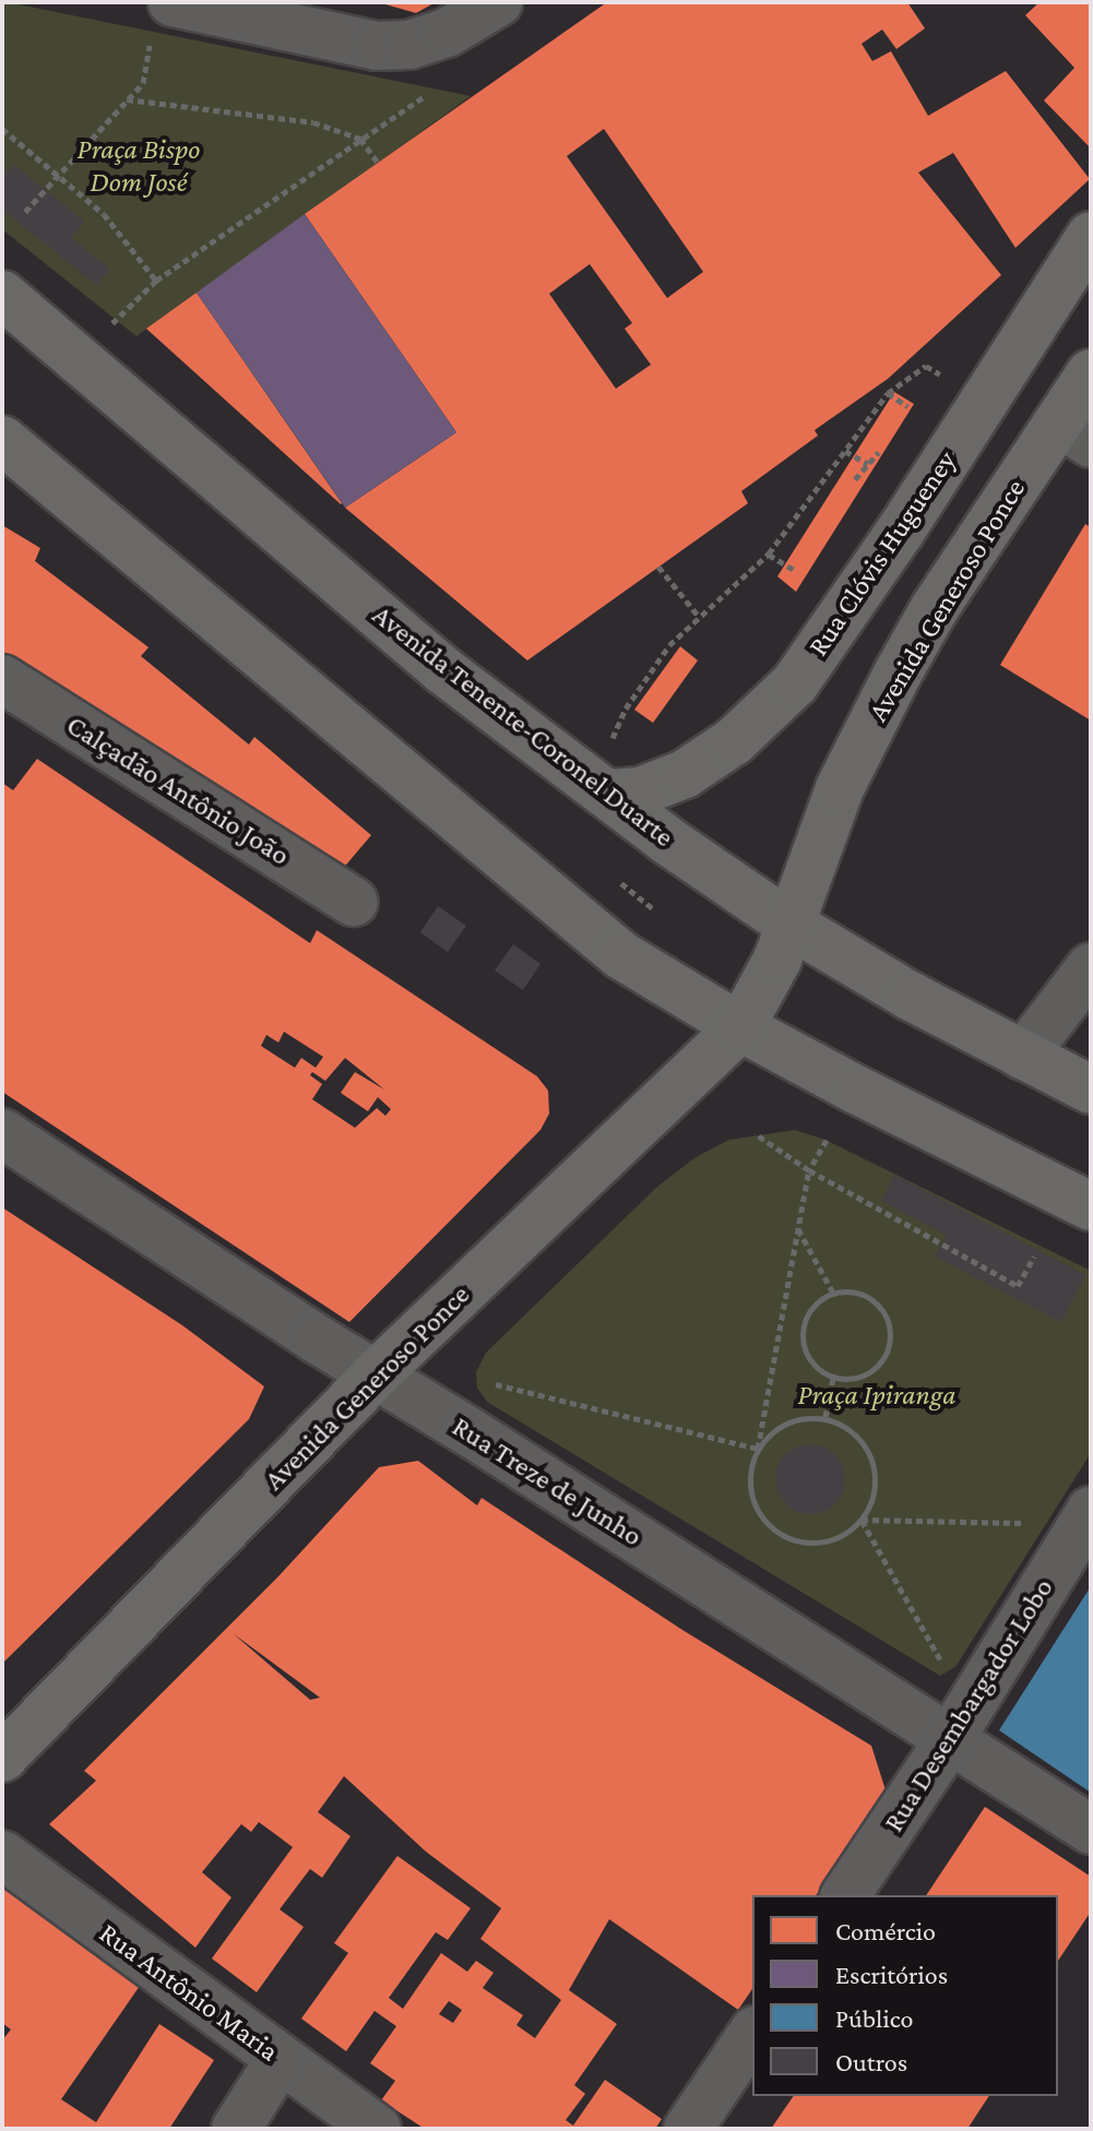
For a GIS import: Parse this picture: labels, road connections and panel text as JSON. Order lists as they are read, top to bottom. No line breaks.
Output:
{"streets":{"main road":["Rua Clóvis Hugueney","Avenida Generoso Ponce","Avenida Tenente-Coronel Duarte"],"street":["Calçadão Antônio João","Rua Treze de Junho","Rua Desembargador Lobo","Rua Antônio Maria"]},"crossings":[["Rua Clóvis Hugueney","Avenida Tenente-Coronel Duarte"],["Avenida Generoso Ponce","Avenida Tenente-Coronel Duarte"],["Avenida Generoso Ponce","Rua Treze de Junho"],["Rua Treze de Junho","Rua Desembargador Lobo"]],"parks":["Praça Bispo Dom José","Praça Ipiranga"],"legend":["Comércio","Escritórios","Público","Outros"]}
